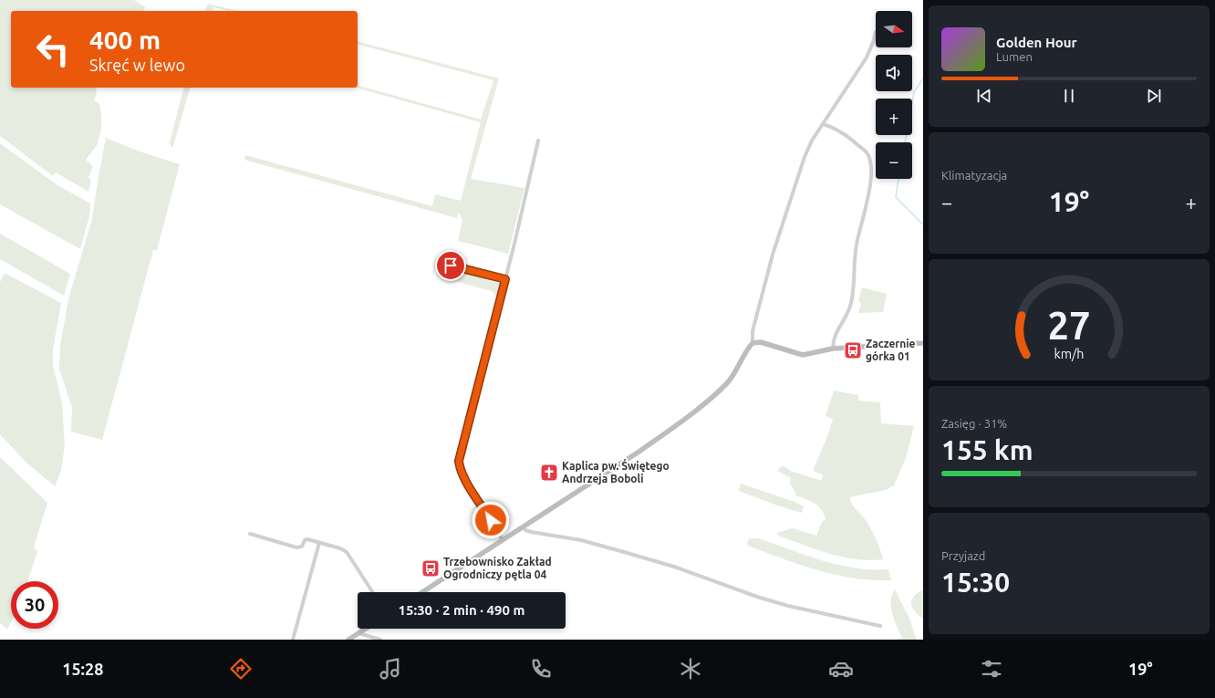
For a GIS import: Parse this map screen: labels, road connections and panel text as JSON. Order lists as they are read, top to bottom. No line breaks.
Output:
{"places":{"bus stop":["Zaczernie górka 01","Trzebownisko Zakład Ogrodniczy pętla 04"],"church":["Kaplica pw. Świętego Andrzeja Boboli"]},"north":"right","page":{"map_buttons":["+","−"],"turn":["400 m","Skręć w lewo"],"song":["Golden Hour","Lumen"],"tile":["Klimatyzacja",["Zasięg · 31%","155 km"],["Przyjazd","15:30"]],"heat":["−","19°","+"],"limit":"30","trip":"15:30 · 2 min · 490 m","tabs":["15:28","19°"],"gauge":["27","km/h"]}}
